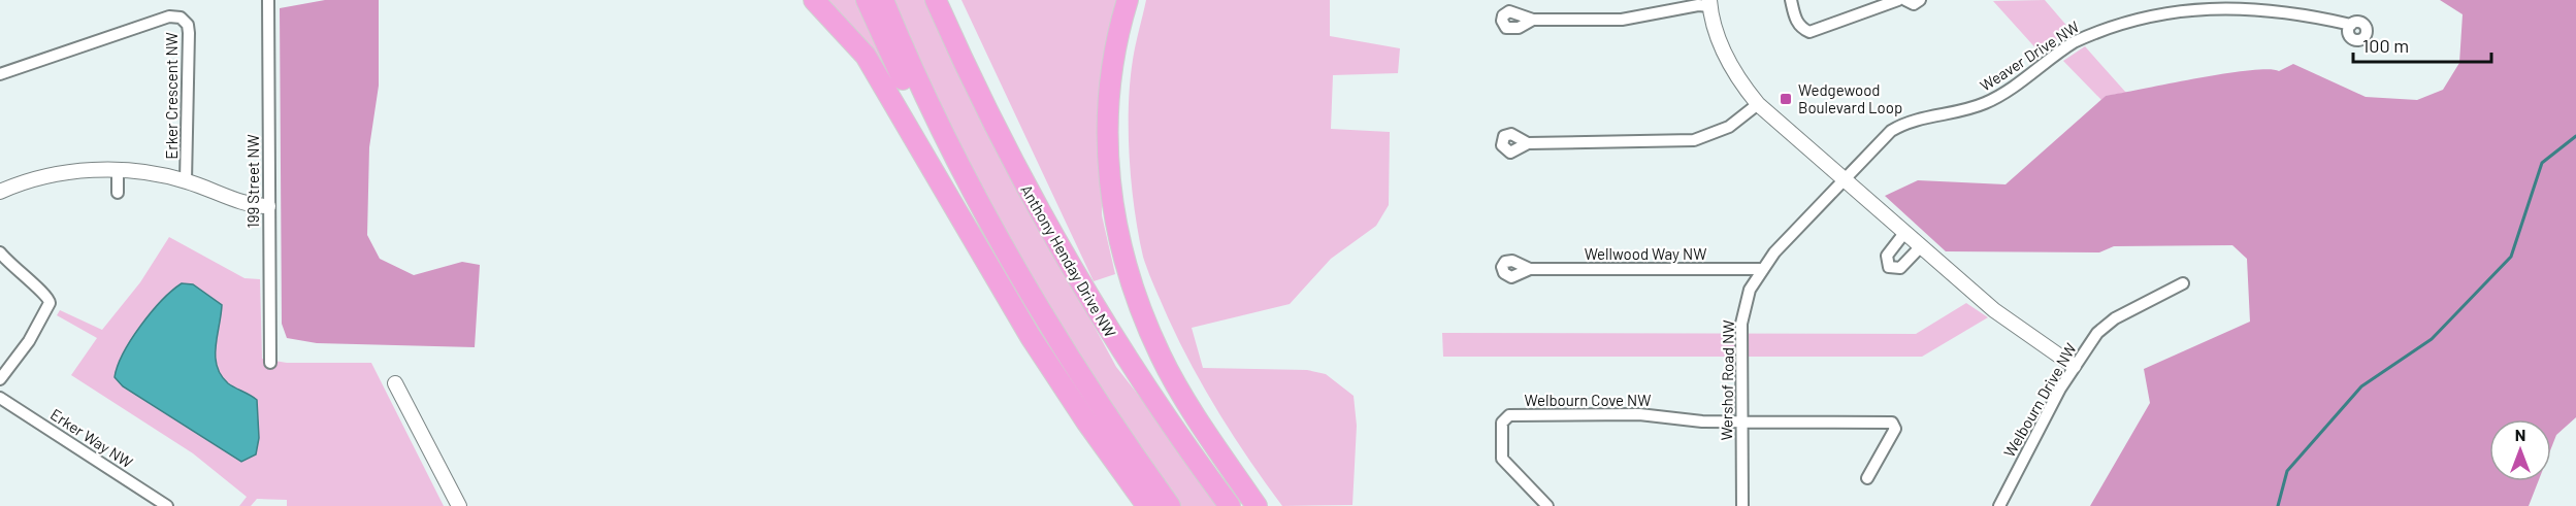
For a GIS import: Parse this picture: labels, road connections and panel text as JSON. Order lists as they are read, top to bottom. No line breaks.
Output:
{"streets":{"highway":["Anthony Henday Drive NW"],"street":["Weaver Drive NW","Erker Crescent NW","199 Street NW","Wellwood Way NW","Wershof Road NW","Welbourn Cove NW","Welbourn Drive NW","Erker Way NW"]},"crossings":[["Weaver Drive NW","Wershof Road NW"],["Wellwood Way NW","Wershof Road NW"],["Wershof Road NW","Welbourn Cove NW"]],"places":{"transit":["Wedgewood Boulevard Loop"]},"scale_bar":"100 m","north":"top"}
